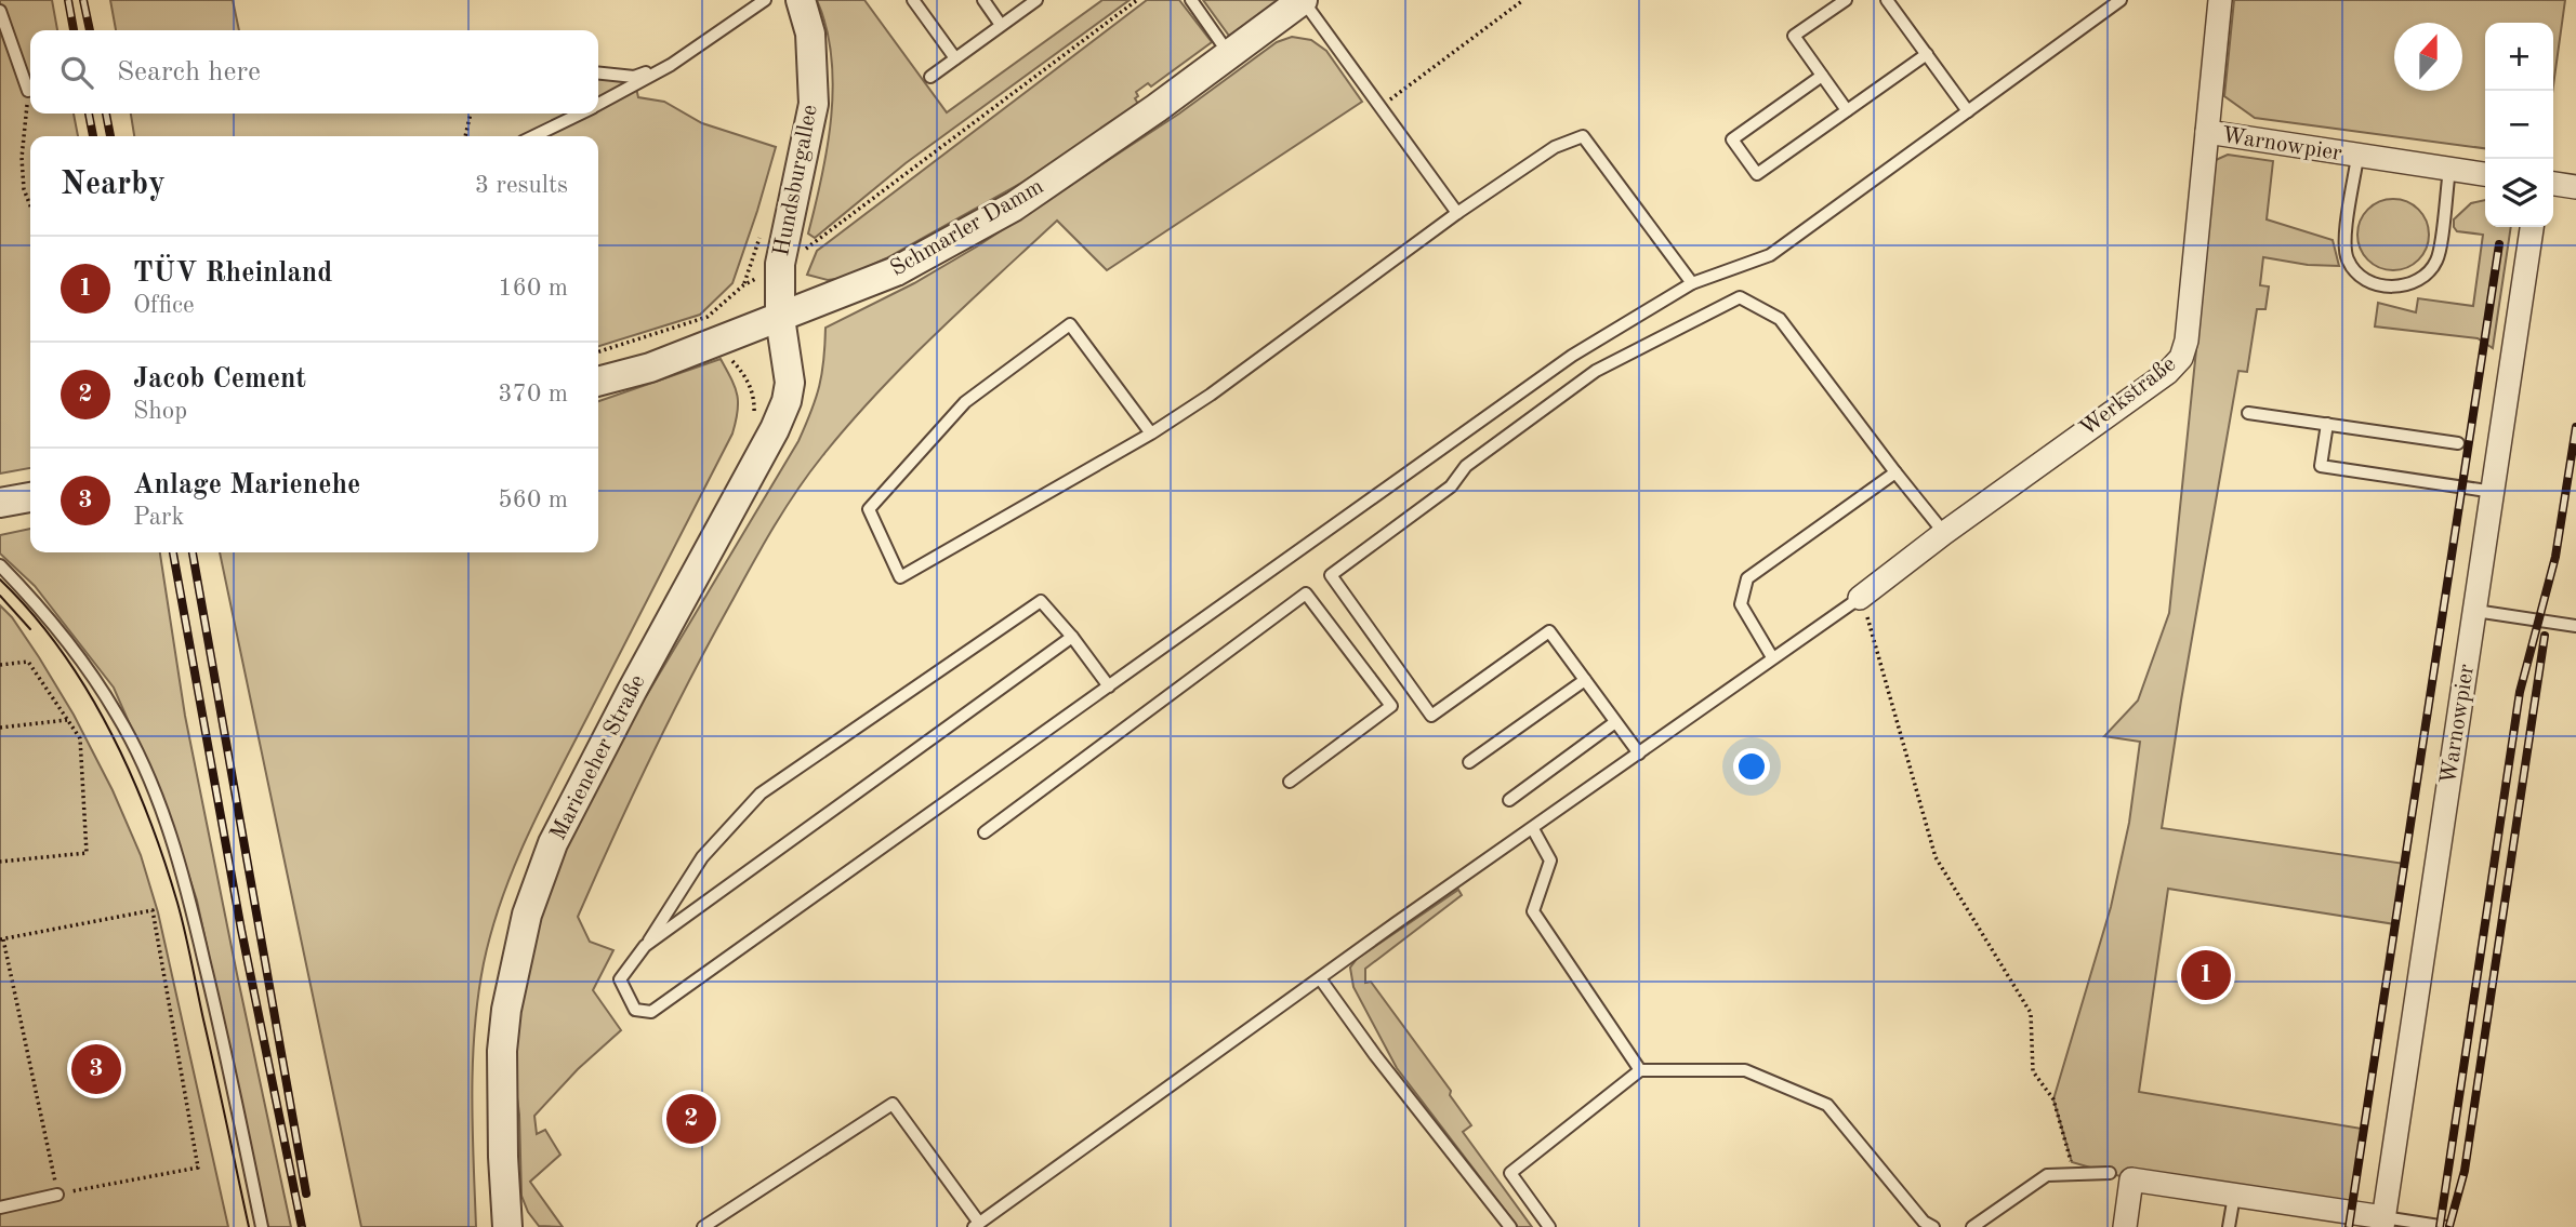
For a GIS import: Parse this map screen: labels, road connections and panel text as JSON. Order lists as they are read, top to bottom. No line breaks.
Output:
{"streets":{"street":["Warnowpier","Hundsburgallee","Schmarler Damm","Werkstraße","Marieneher Straße"]},"crossings":[["Warnowpier","Werkstraße"],["Hundsburgallee","Schmarler Damm"],["Hundsburgallee","Marieneher Straße"],["Schmarler Damm","Marieneher Straße"]],"north":"top","page":{"map_buttons":["+","−"],"search":"Search here","heading":["Nearby","3 results"],"list":[{"mark":"1","name":"TÜV Rheinland","note":"Office","value":"160 m"},{"mark":"2","name":"Jacob Cement","note":"Shop","value":"370 m"},{"mark":"3","name":"Anlage Marienehe","note":"Park","value":"560 m"}],"pins":["1","3","2"]}}
